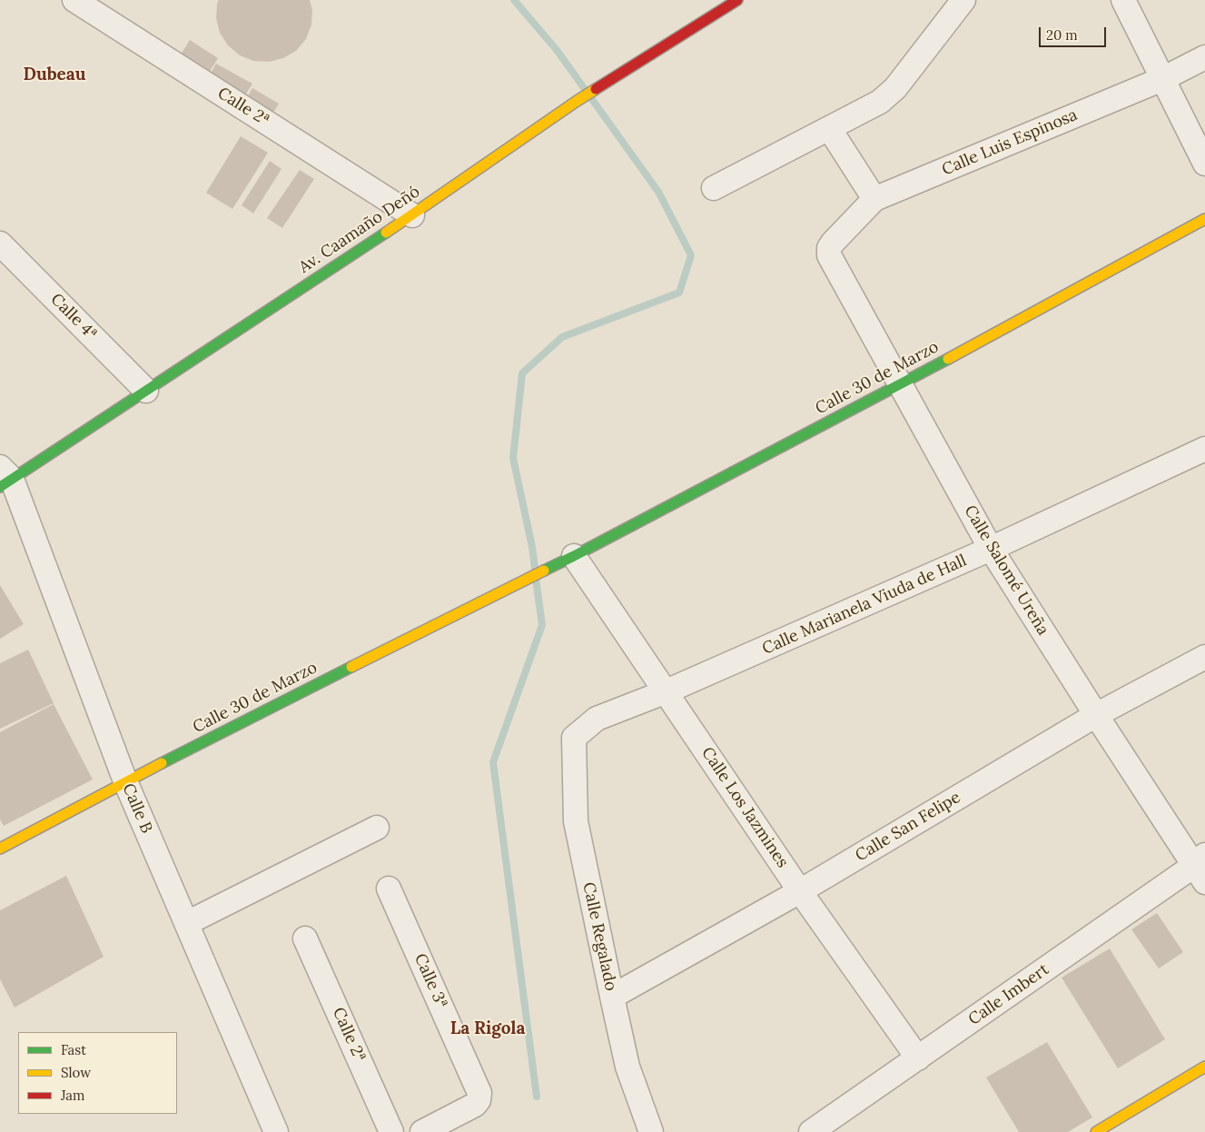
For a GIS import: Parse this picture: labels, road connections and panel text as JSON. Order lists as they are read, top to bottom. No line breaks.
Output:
{"streets":{"street":["Calle 2ª","Calle Luis Espinosa","Av. Caamaño Deñó","Calle 4ª","Calle 30 de Marzo","Calle Salomé Ureña","Calle Marianela Viuda de Hall","Calle Los Jazmines","Calle B","Calle San Felipe","Calle Regalado","Calle 3ª","Calle Imbert"]},"crossings":[["Calle 2ª","Av. Caamaño Deñó"],["Calle Luis Espinosa","Calle Salomé Ureña"],["Av. Caamaño Deñó","Calle 4ª"],["Av. Caamaño Deñó","Calle B"],["Calle 30 de Marzo","Calle Salomé Ureña"],["Calle 30 de Marzo","Calle Los Jazmines"],["Calle 30 de Marzo","Calle B"],["Calle Salomé Ureña","Calle Marianela Viuda de Hall"],["Calle Salomé Ureña","Calle San Felipe"],["Calle Salomé Ureña","Calle Imbert"],["Calle Marianela Viuda de Hall","Calle Los Jazmines"],["Calle Marianela Viuda de Hall","Calle Regalado"],["Calle Los Jazmines","Calle San Felipe"],["Calle Los Jazmines","Calle Imbert"],["Calle San Felipe","Calle Regalado"]],"districts":["Dubeau","La Rigola"],"legend":["Fast","Slow","Jam"],"scale_bar":"20 m"}
